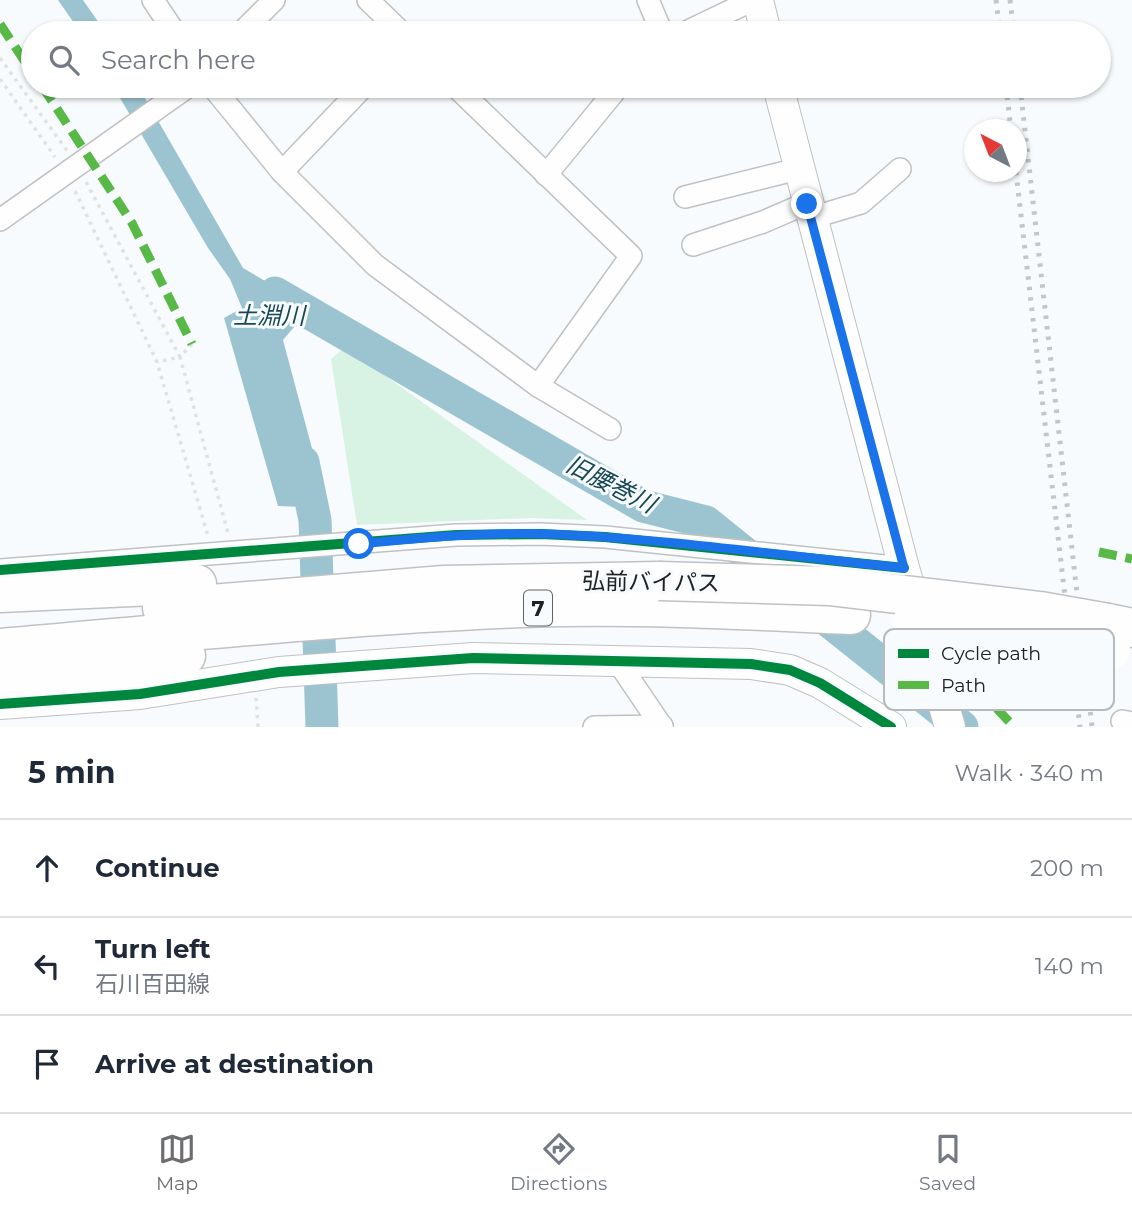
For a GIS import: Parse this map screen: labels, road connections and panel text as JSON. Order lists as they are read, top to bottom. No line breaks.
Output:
{"streets":{"highway":["弘前バイパス","7"]},"water":["土淵川","旧腰巻川"],"legend":["Cycle path","Path"],"north":"top left","page":{"search":"Search here","heading":["5 min","Walk · 340 m"],"list":[["Continue","200 m"],["Turn left","石川百田線","140 m"],"Arrive at destination"],"nav":["Map","Directions","Saved"]}}
